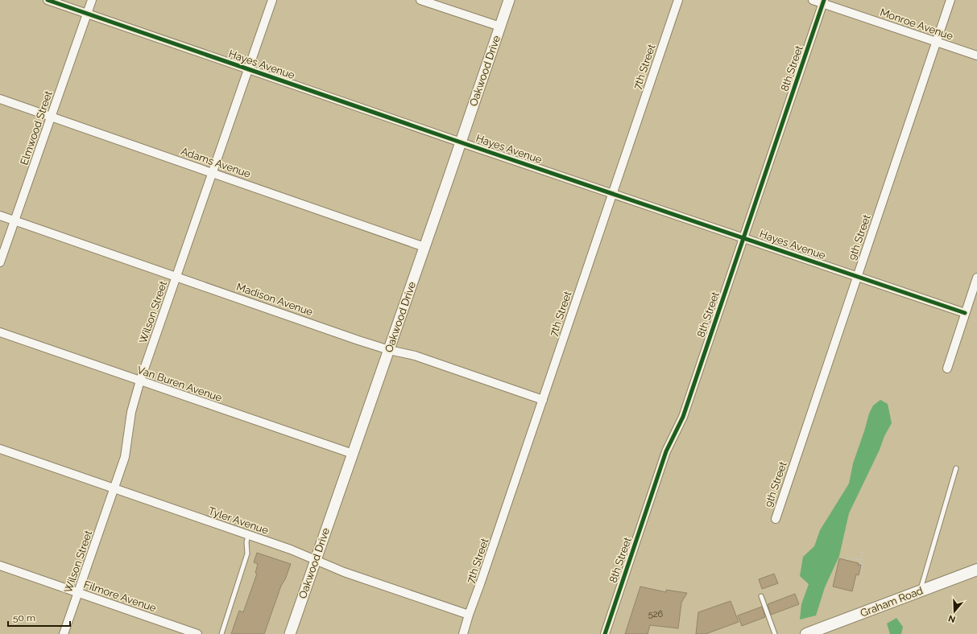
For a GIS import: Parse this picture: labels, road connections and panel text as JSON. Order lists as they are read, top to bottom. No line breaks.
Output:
{"streets":{"main road":["Graham Road"],"street":["Monroe Avenue","Hayes Avenue","7th Street","8th Street","Oakwood Drive","Elmwood Street","Adams Avenue","9th Street","Madison Avenue","Wilson Street","Van Buren Avenue","Tyler Avenue","Filmore Avenue"]},"crossings":[["Monroe Avenue","8th Street"],["Monroe Avenue","9th Street"],["Hayes Avenue","7th Street"],["Hayes Avenue","8th Street"],["Hayes Avenue","Oakwood Drive"],["Hayes Avenue","Elmwood Street"],["Hayes Avenue","9th Street"],["Hayes Avenue","Wilson Street"],["7th Street","Madison Avenue"],["7th Street","Tyler Avenue"],["Oakwood Drive","Adams Avenue"],["Oakwood Drive","Madison Avenue"],["Oakwood Drive","Van Buren Avenue"],["Oakwood Drive","Tyler Avenue"],["Elmwood Street","Adams Avenue"],["Elmwood Street","Madison Avenue"],["Adams Avenue","Wilson Street"],["Madison Avenue","Wilson Street"],["Wilson Street","Van Buren Avenue"],["Wilson Street","Tyler Avenue"],["Wilson Street","Filmore Avenue"]],"house_numbers":["526"],"scale_bar":"50 m","north":"bottom"}
